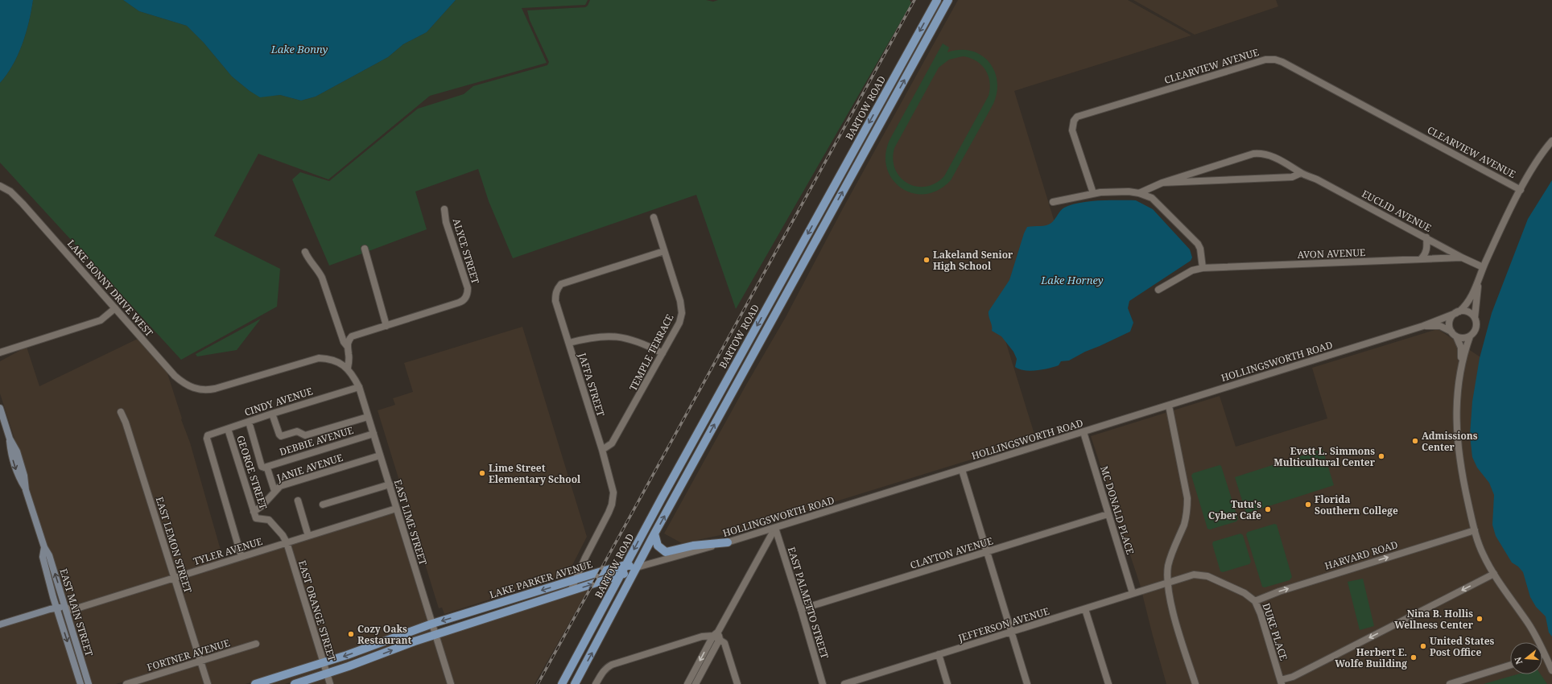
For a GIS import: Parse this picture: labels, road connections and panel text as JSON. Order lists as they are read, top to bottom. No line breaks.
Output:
{"streets":{"main road":["BARTOW ROAD","LAKE PARKER AVENUE","EAST MAIN STREET"],"street":["CLEARVIEW AVENUE","EUCLID AVENUE","ALYCE STREET","AVON AVENUE","LAKE BONNY DRIVE WEST","TEMPLE TERRACE","HOLLINGSWORTH ROAD","JAFFA STREET","CINDY AVENUE","DEBBIE AVENUE","JANIE AVENUE","GEORGE STREET","MC DONALD PLACE","EAST LIME STREET","EAST LEMON STREET","TYLER AVENUE","CLAYTON AVENUE","HARVARD ROAD","EAST PALMETTO STREET","EAST ORANGE STREET","JEFFERSON AVENUE","DUKE PLACE","FORTNER AVENUE"]},"crossings":[["BARTOW ROAD","LAKE PARKER AVENUE"],["EUCLID AVENUE","AVON AVENUE"],["LAKE BONNY DRIVE WEST","EAST LIME STREET"],["TEMPLE TERRACE","JAFFA STREET"],["HOLLINGSWORTH ROAD","MC DONALD PLACE"],["HOLLINGSWORTH ROAD","LAKE PARKER AVENUE"],["HOLLINGSWORTH ROAD","EAST PALMETTO STREET"],["JAFFA STREET","LAKE PARKER AVENUE"],["CINDY AVENUE","GEORGE STREET"],["CINDY AVENUE","EAST LIME STREET"],["CINDY AVENUE","TYLER AVENUE"],["DEBBIE AVENUE","EAST LIME STREET"],["JANIE AVENUE","GEORGE STREET"],["JANIE AVENUE","EAST LIME STREET"],["GEORGE STREET","TYLER AVENUE"],["GEORGE STREET","EAST ORANGE STREET"],["MC DONALD PLACE","CLAYTON AVENUE"],["MC DONALD PLACE","JEFFERSON AVENUE"],["EAST LIME STREET","TYLER AVENUE"],["EAST LIME STREET","LAKE PARKER AVENUE"],["EAST LEMON STREET","TYLER AVENUE"],["EAST LEMON STREET","FORTNER AVENUE"],["TYLER AVENUE","EAST ORANGE STREET"],["TYLER AVENUE","EAST MAIN STREET"],["CLAYTON AVENUE","EAST PALMETTO STREET"],["HARVARD ROAD","DUKE PLACE"],["LAKE PARKER AVENUE","EAST ORANGE STREET"],["JEFFERSON AVENUE","DUKE PLACE"]],"one_way":["HARVARD ROAD"],"water":["Lake Bonny","Lake Horney"],"places":["Lakeland Senior High School","Admissions Center","Evett L. Simmons Multicultural Center","Lime Street Elementary School","Florida Southern College","Tutu's Cyber Cafe","Nina B. Hollis Wellness Center","Cozy Oaks Restaurant","United States Post Office","Herbert E. Wolfe Building"],"north":"left"}
